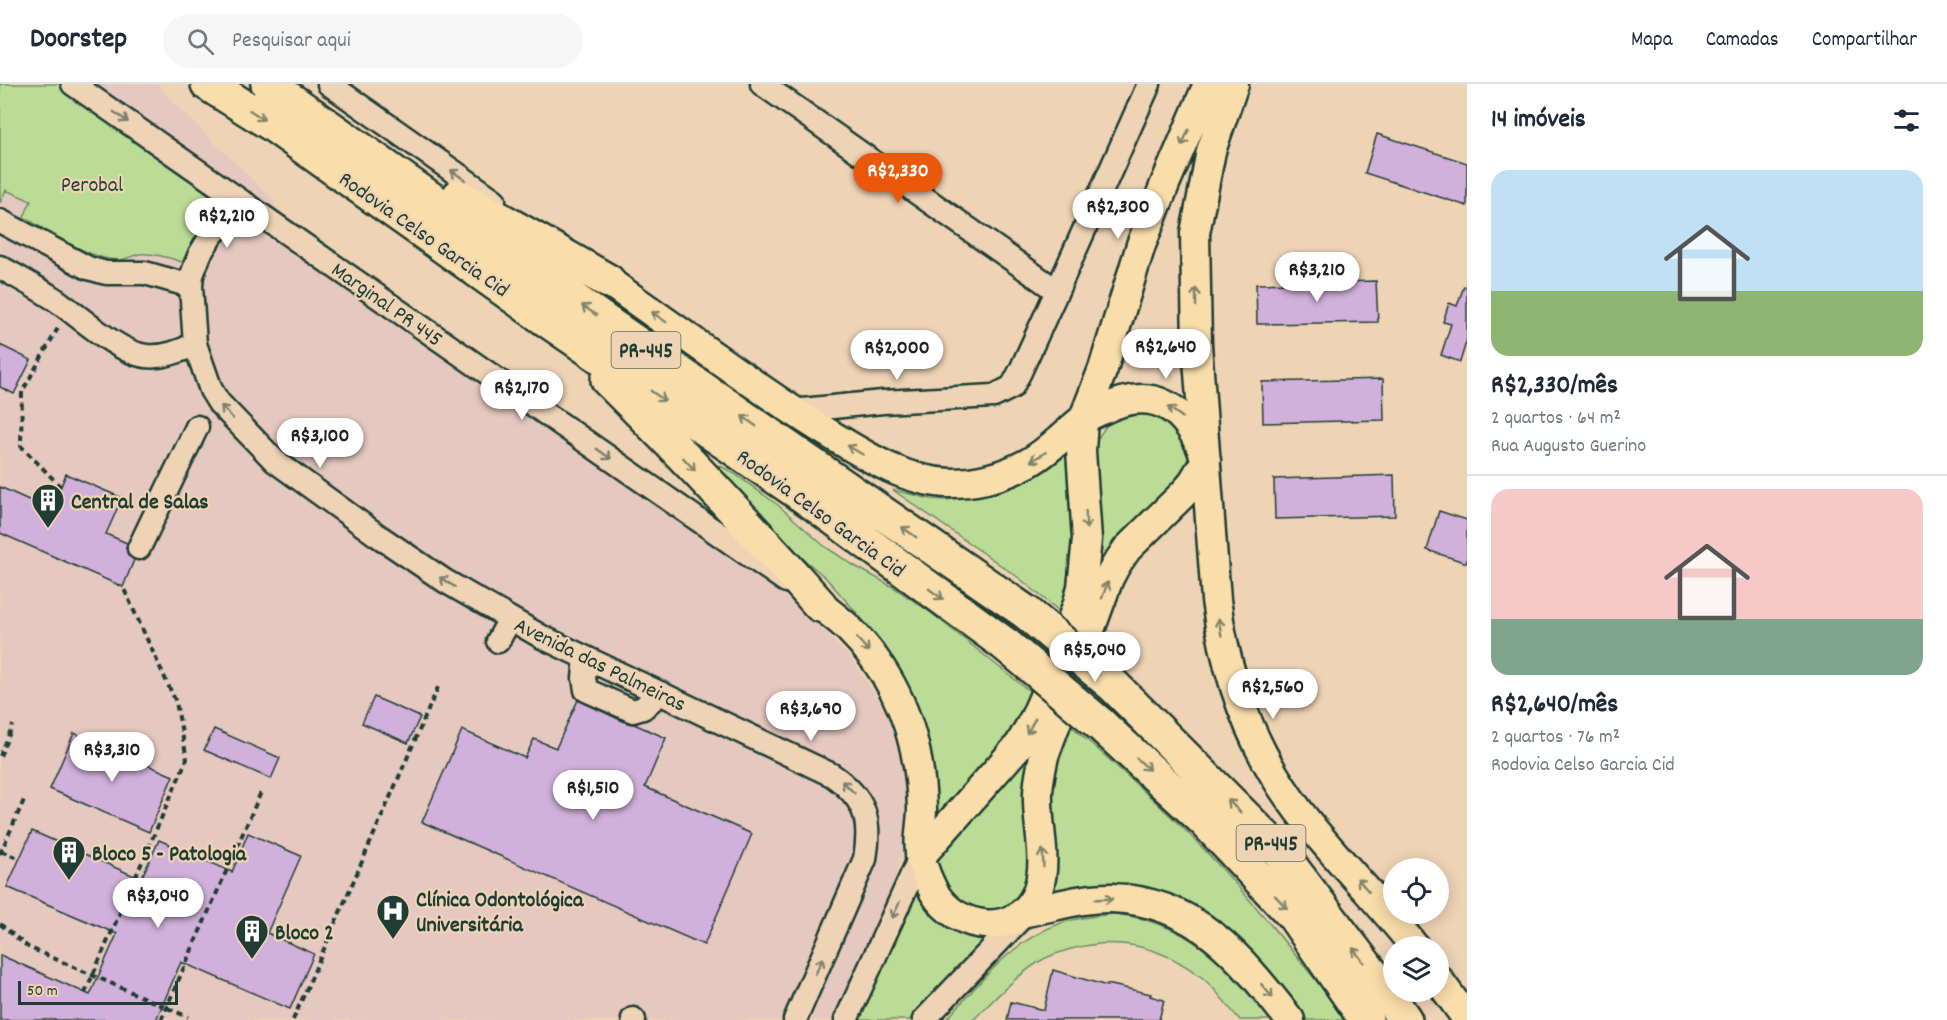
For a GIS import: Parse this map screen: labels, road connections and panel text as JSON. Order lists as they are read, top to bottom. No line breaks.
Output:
{"streets":{"highway":["Rodovia Celso Garcia Cid","PR-445"],"street":["Marginal PR 445","Avenida das Palmeiras"]},"crossings":[["Marginal PR 445","Avenida das Palmeiras"]],"one_way":["Avenida das Palmeiras"],"parks":["Perobal"],"places":{"building":["Central de Salas","Bloco 5 - Patologia","Bloco 2"],"hospital":["Clínica Odontológica Universitária"]},"scale_bar":"50 m","page":{"header":"Doorstep","search":"Pesquisar aqui","nav":["Mapa","Camadas","Compartilhar"],"heading":"14 imóveis","price":["R$2,330","R$2,300","R$2,210","R$3,210","R$2,640","R$2,000","R$2,170","R$3,100","R$5,040","R$2,560","R$3,690","R$3,310","R$1,510","R$3,040"],"list":[{"name":"R$2,330/mês","note":"2 quartos · 64 m² · Rua Augusto Guerino"},{"name":"R$2,640/mês","note":"2 quartos · 76 m² · Rodovia Celso Garcia Cid"}],"scale":"50 m"}}
